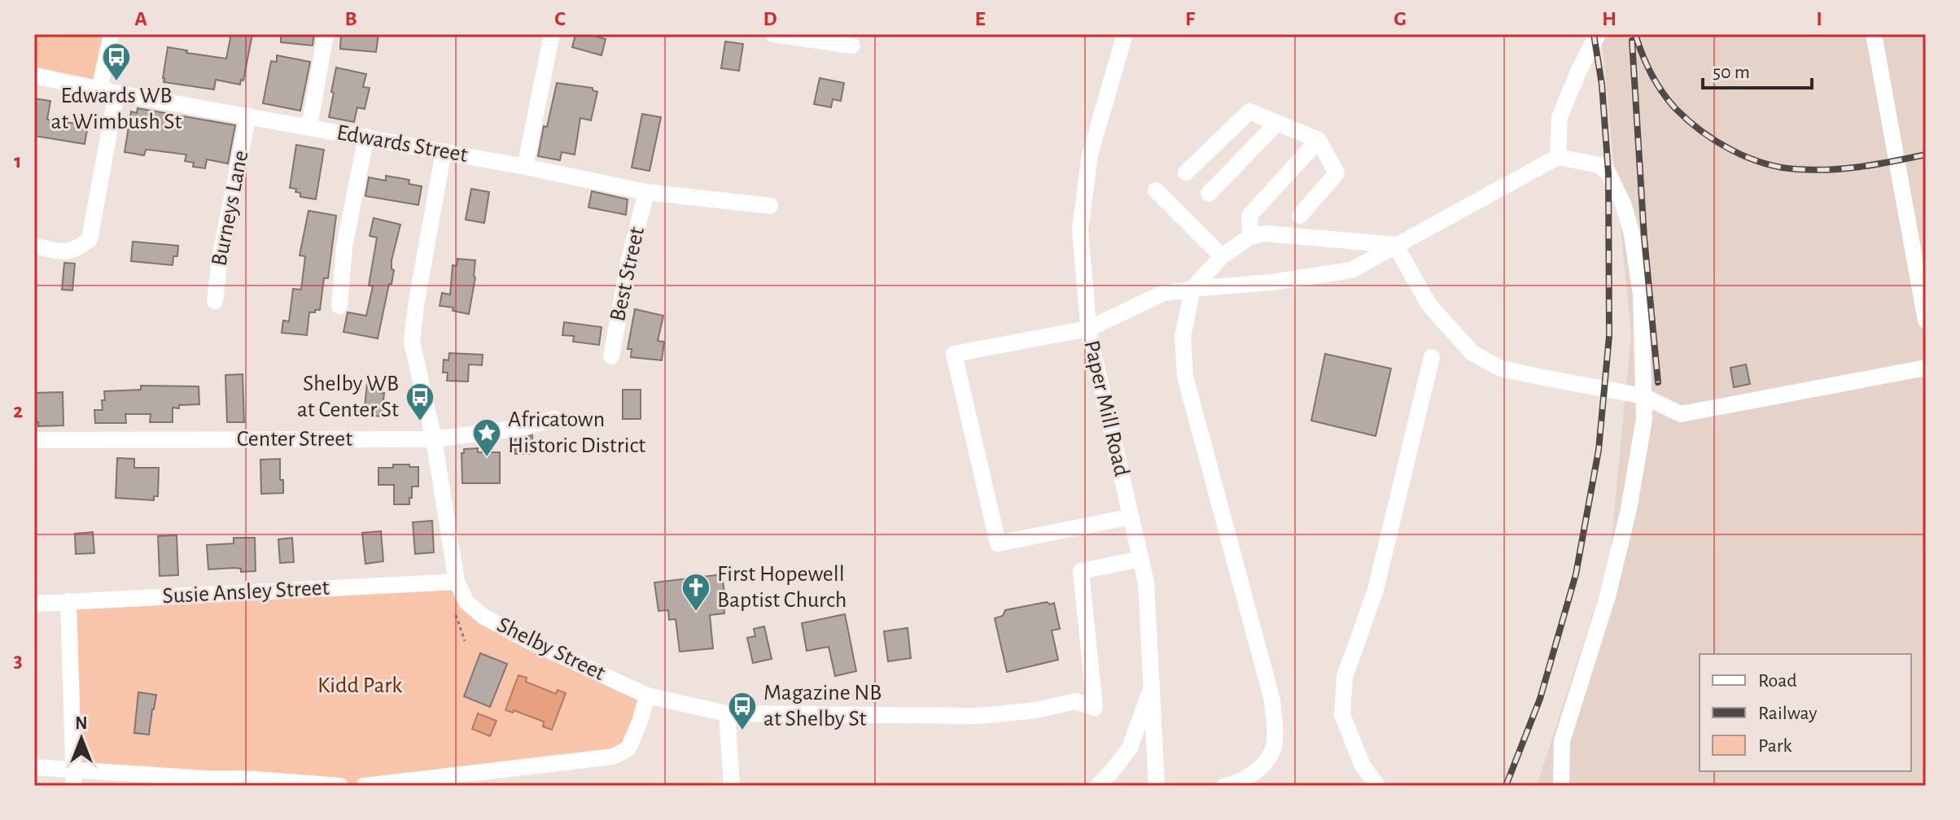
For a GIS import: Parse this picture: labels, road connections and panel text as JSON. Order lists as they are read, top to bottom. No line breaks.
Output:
{"streets":{"street":["Edwards Street","Burneys Lane","Best Street","Paper Mill Road","Center Street","Susie Ansley Street","Shelby Street"]},"crossings":[["Edwards Street","Burneys Lane"],["Edwards Street","Best Street"],["Edwards Street","Shelby Street"],["Paper Mill Road","Shelby Street"],["Center Street","Shelby Street"],["Susie Ansley Street","Shelby Street"]],"parks":["Kidd Park"],"places":{"bus stop":["Edwards WB at Wimbush St","Shelby WB at Center St","Magazine NB at Shelby St"],"place":["Africatown Historic District"],"church":["First Hopewell Baptist Church"]},"legend":["Road","Railway","Park"],"scale_bar":"50 m","north":"top","grid":{"columns":["A","B","C","D","E","F","G","H","I"],"rows":["1","2","3"]}}
